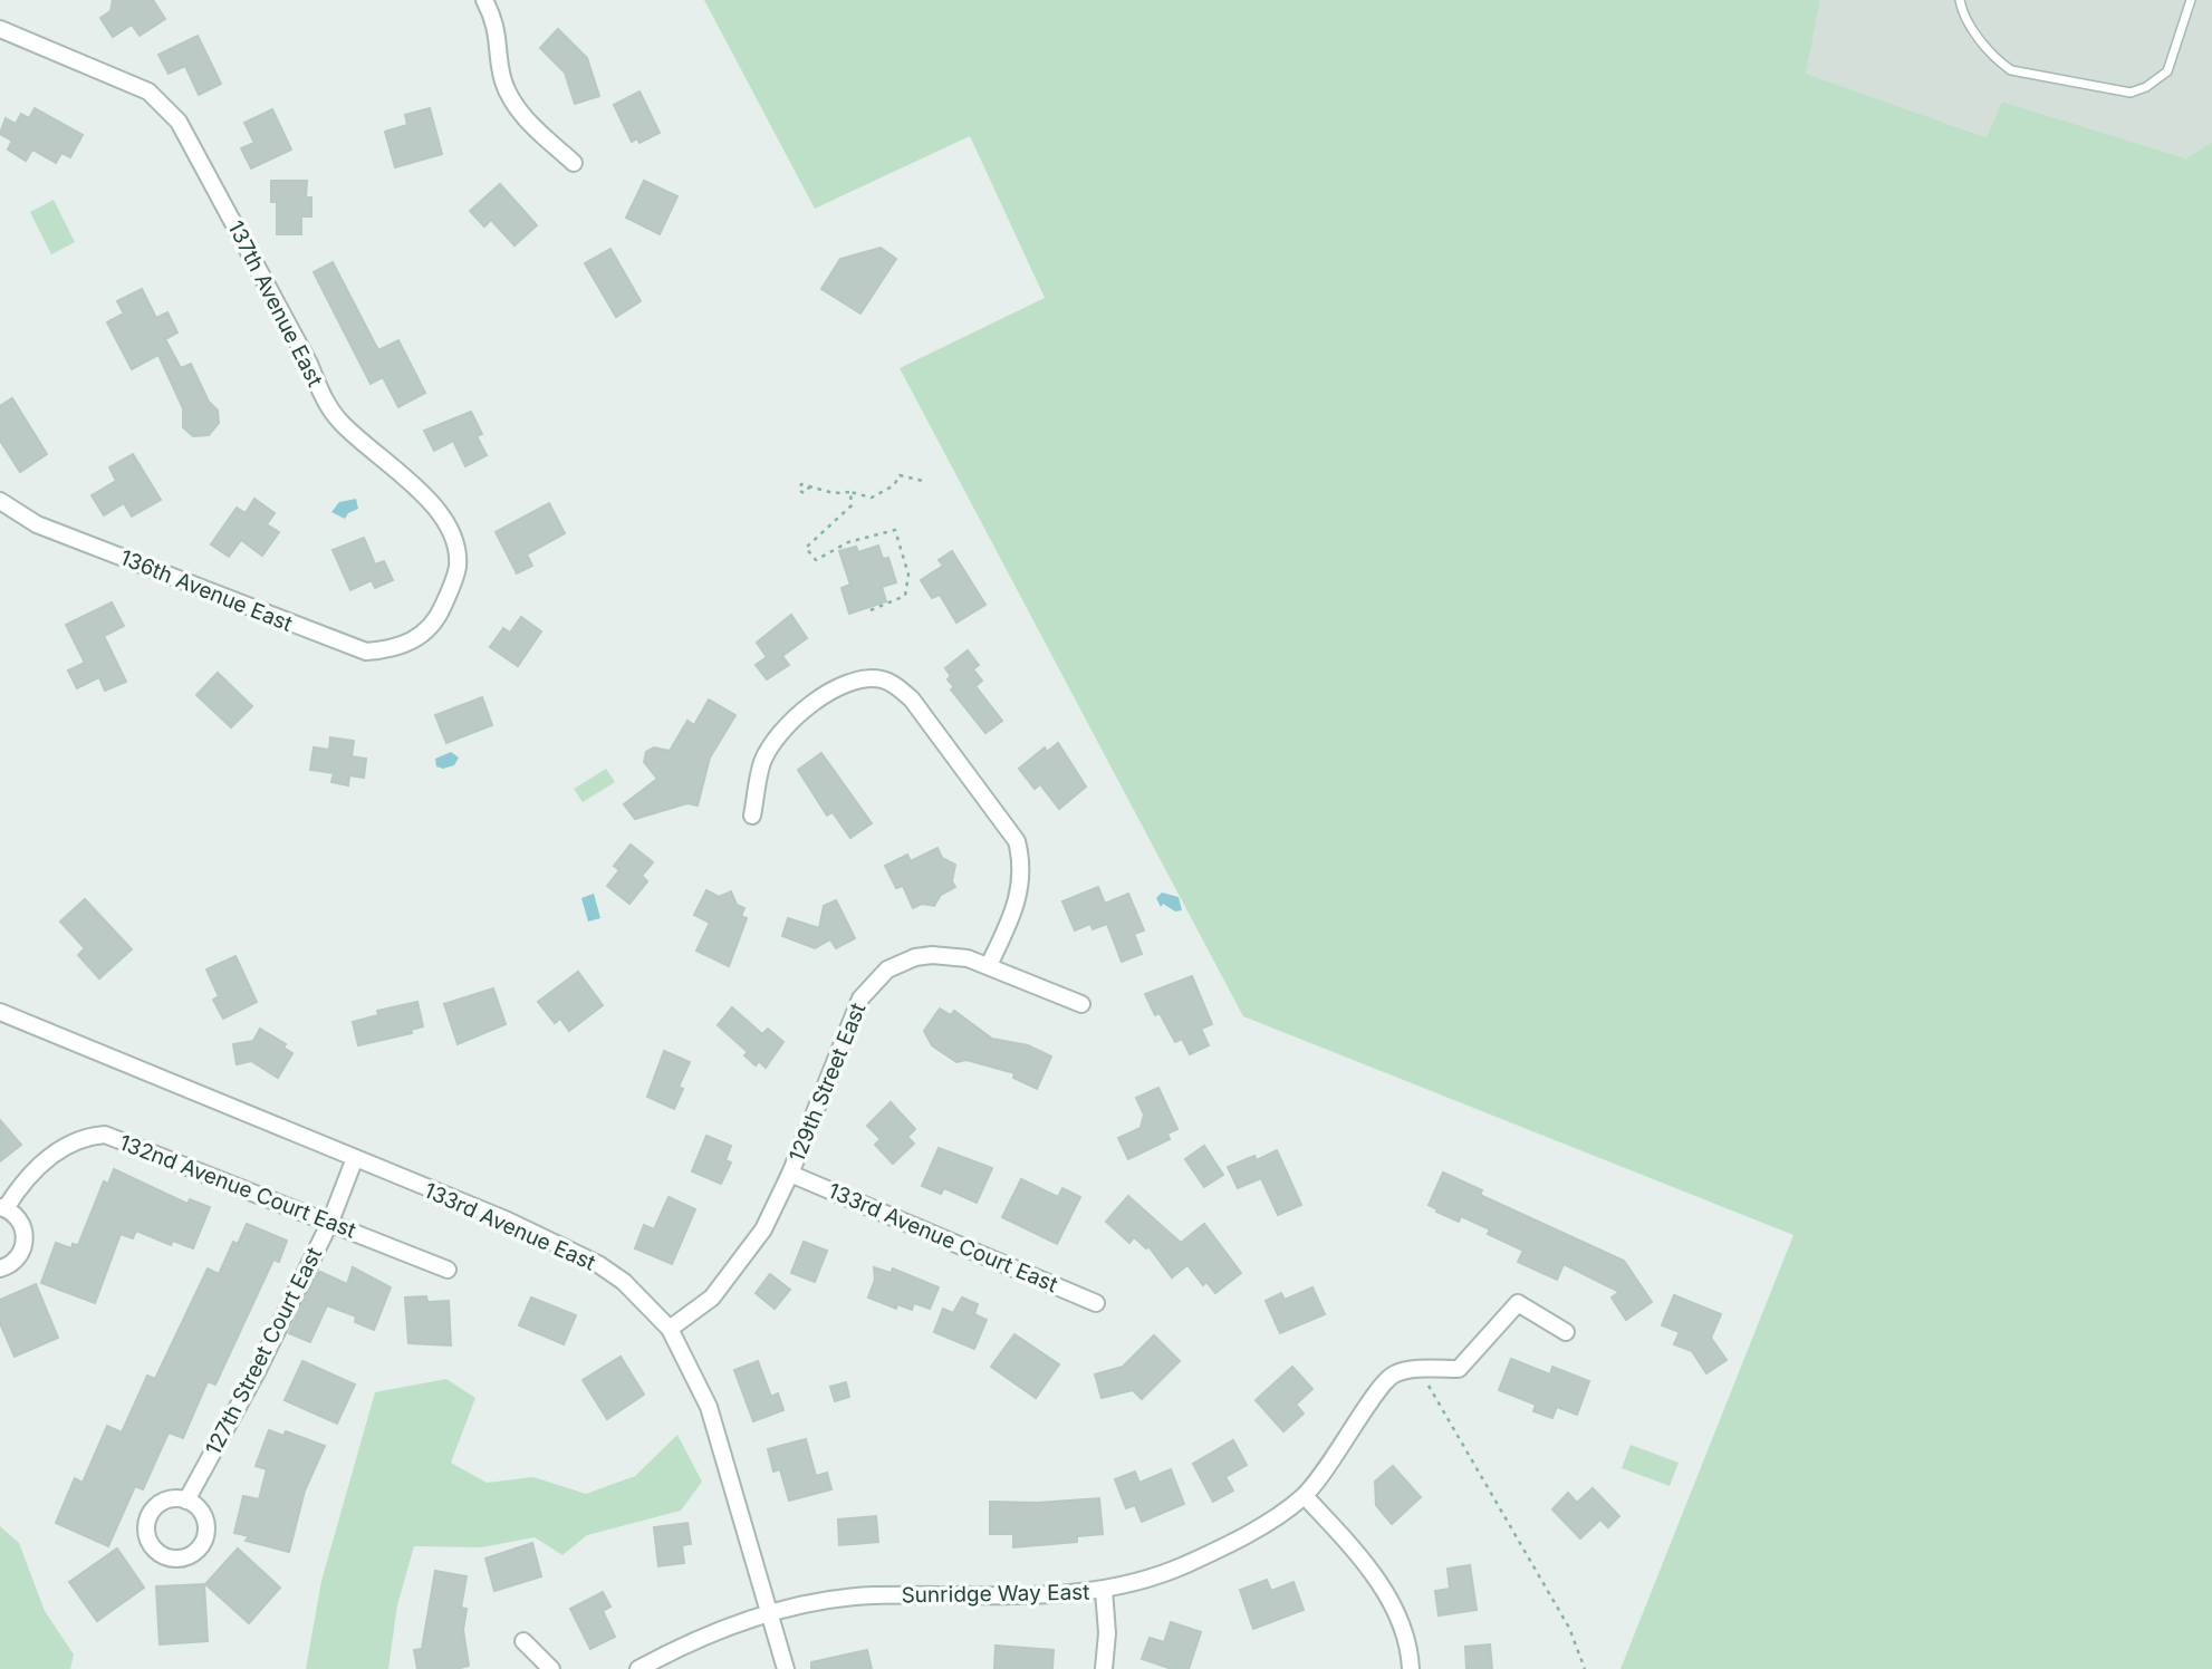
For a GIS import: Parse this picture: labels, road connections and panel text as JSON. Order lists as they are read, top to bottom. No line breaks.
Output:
{"streets":{"street":["137th Avenue East","136th Avenue East","129th Street East","132nd Avenue Court East","133rd Avenue East","133rd Avenue Court East","127th Street Court East","Sunridge Way East"]},"crossings":[["137th Avenue East","136th Avenue East"],["129th Street East","133rd Avenue East"],["129th Street East","133rd Avenue Court East"],["132nd Avenue Court East","127th Street Court East"],["133rd Avenue East","127th Street Court East"],["133rd Avenue East","Sunridge Way East"]]}
